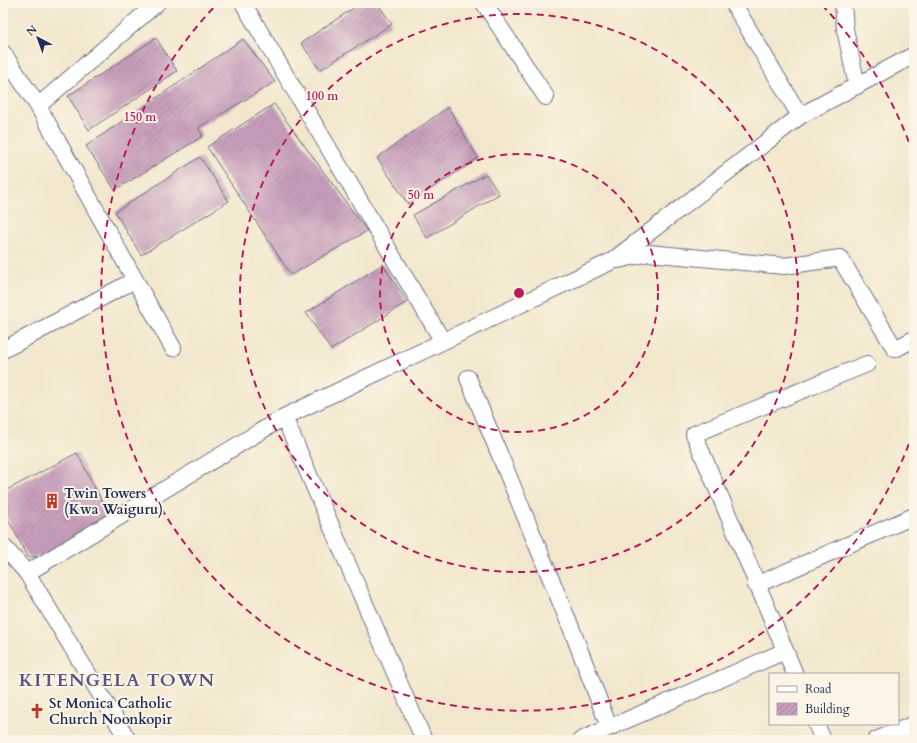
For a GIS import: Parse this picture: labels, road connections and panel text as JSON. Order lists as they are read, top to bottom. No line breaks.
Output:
{"districts":["KITENGELA TOWN"],"places":{"building":["Twin Towers (Kwa Waiguru)"],"church":["St Monica Catholic Church Noonkopir"]},"legend":["Road","Building"],"north":"top left","rings":["100 m","150 m","50 m"]}
